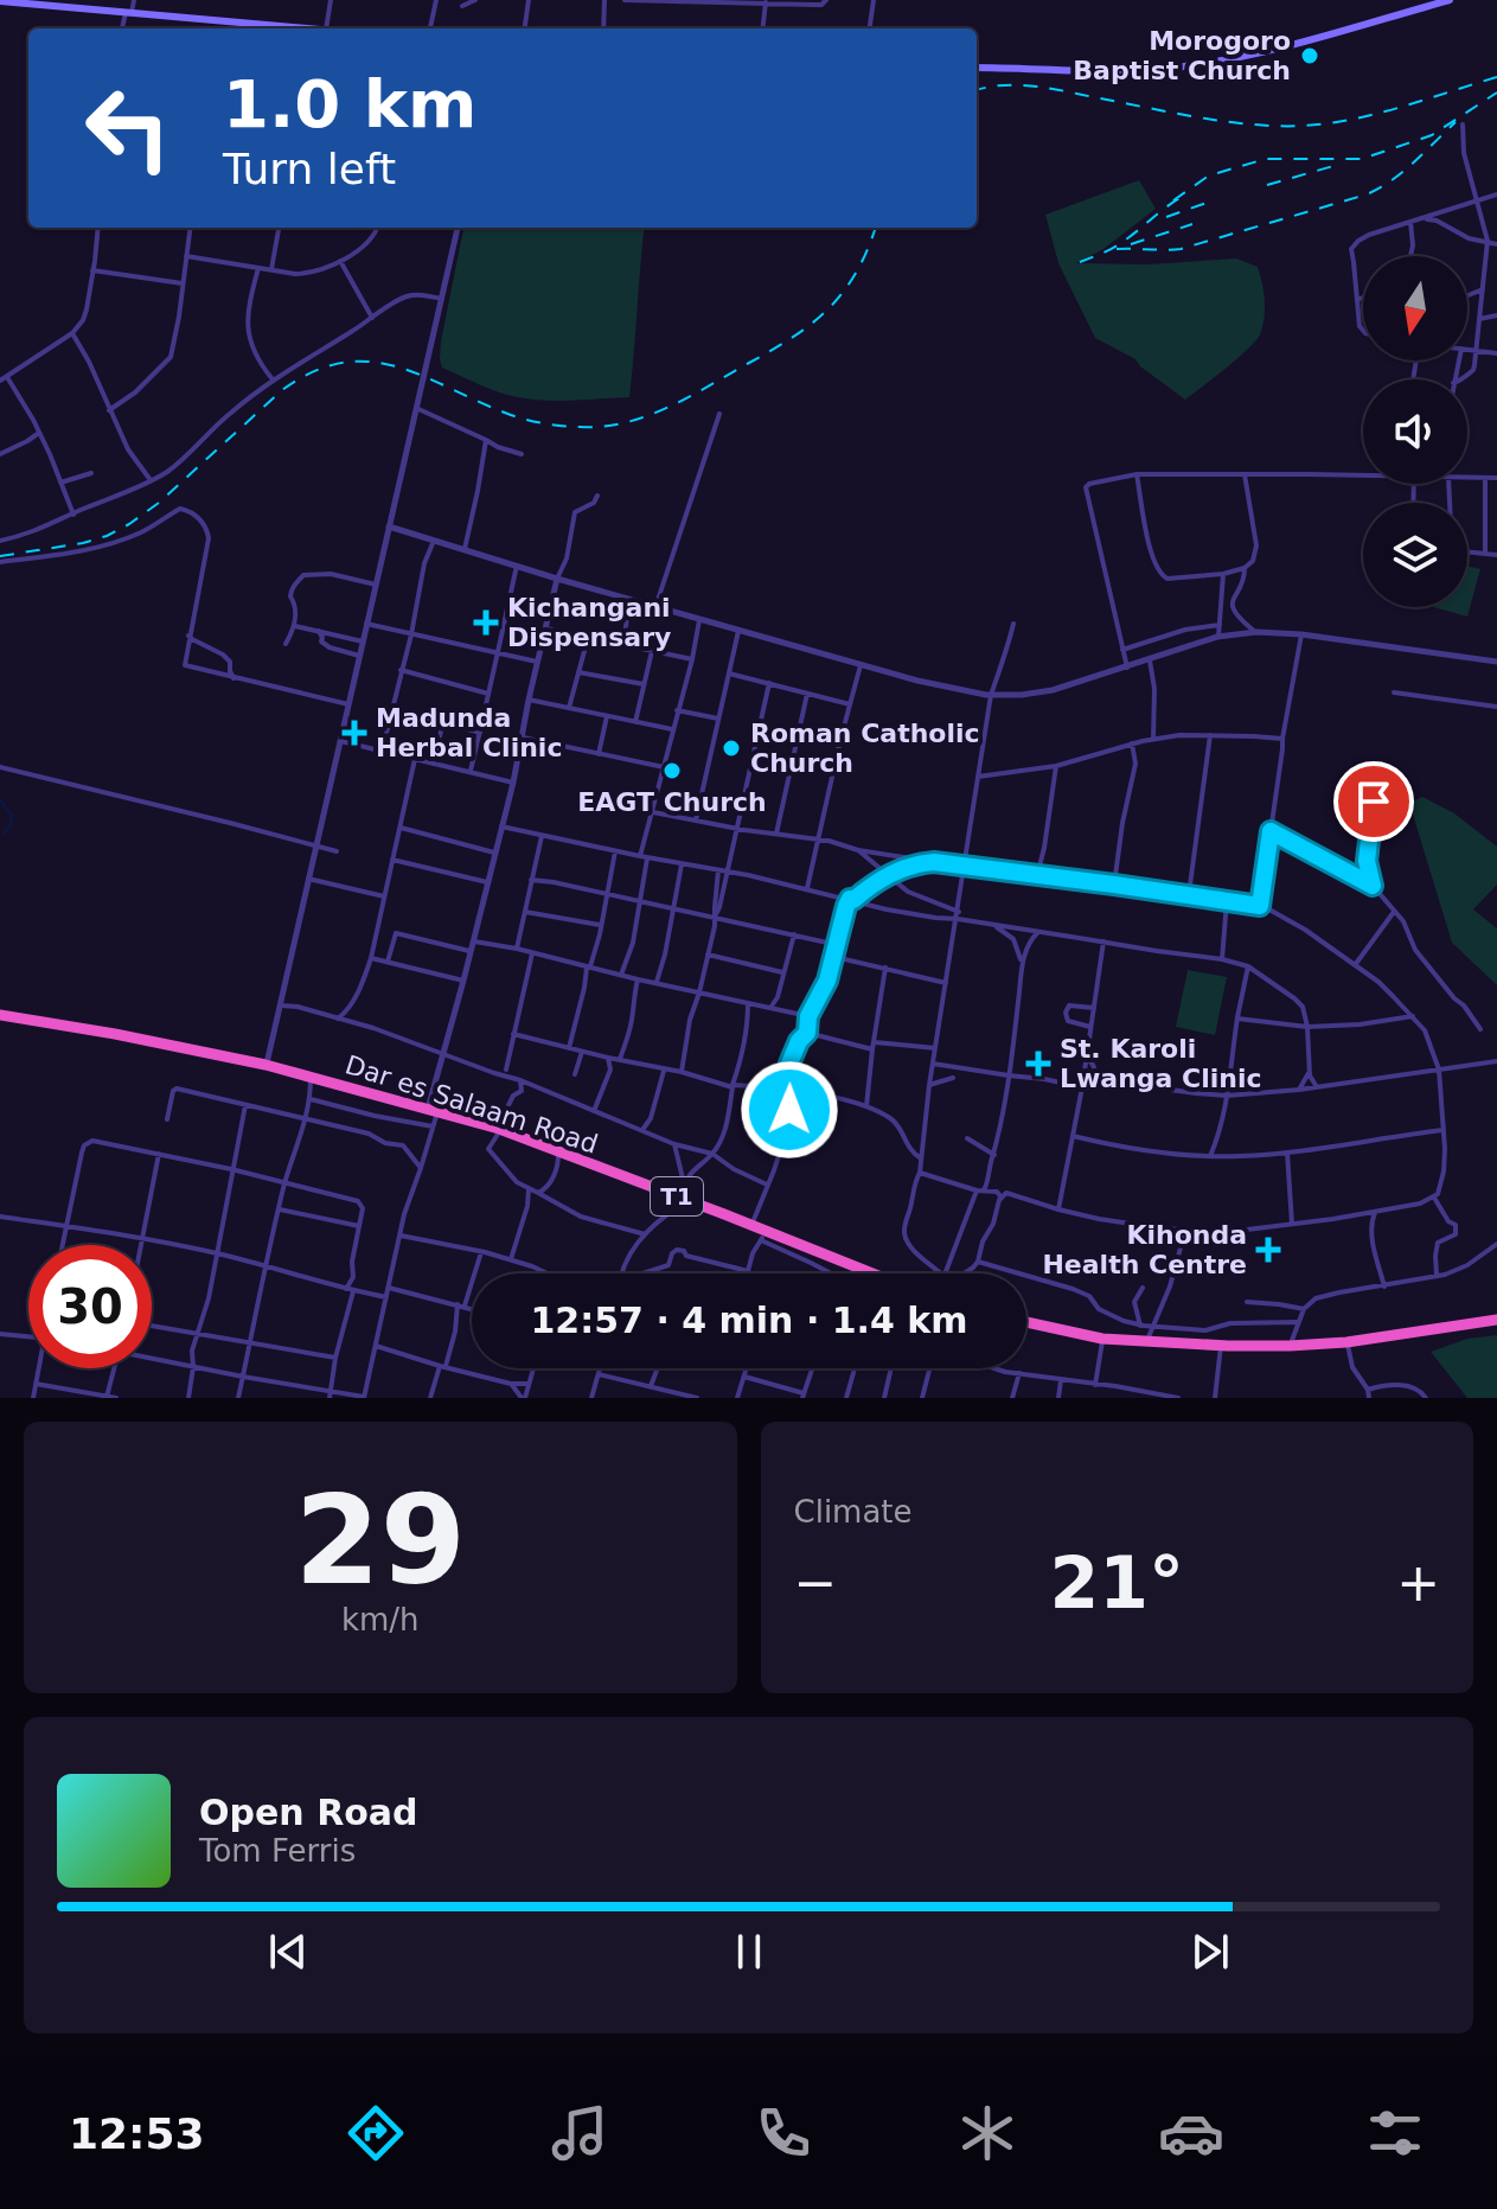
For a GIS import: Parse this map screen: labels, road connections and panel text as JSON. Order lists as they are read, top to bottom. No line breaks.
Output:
{"streets":{"highway":["Dar es Salaam Road","T1"]},"places":{"other":["Morogoro Baptist Church","Roman Catholic Church","EAGT Church"],"health":["Kichangani Dispensary","Madunda Herbal Clinic","St. Karoli Lwanga Clinic","Kihonda Health Centre"]},"north":"bottom","page":{"turn":["1.0 km","Turn left"],"limit":"30","trip":"12:57 · 4 min · 1.4 km","tile":[["29","km/h"],"Climate"],"heat":["−","21°","+"],"song":["Open Road","Tom Ferris"],"tabs":"12:53"}}
